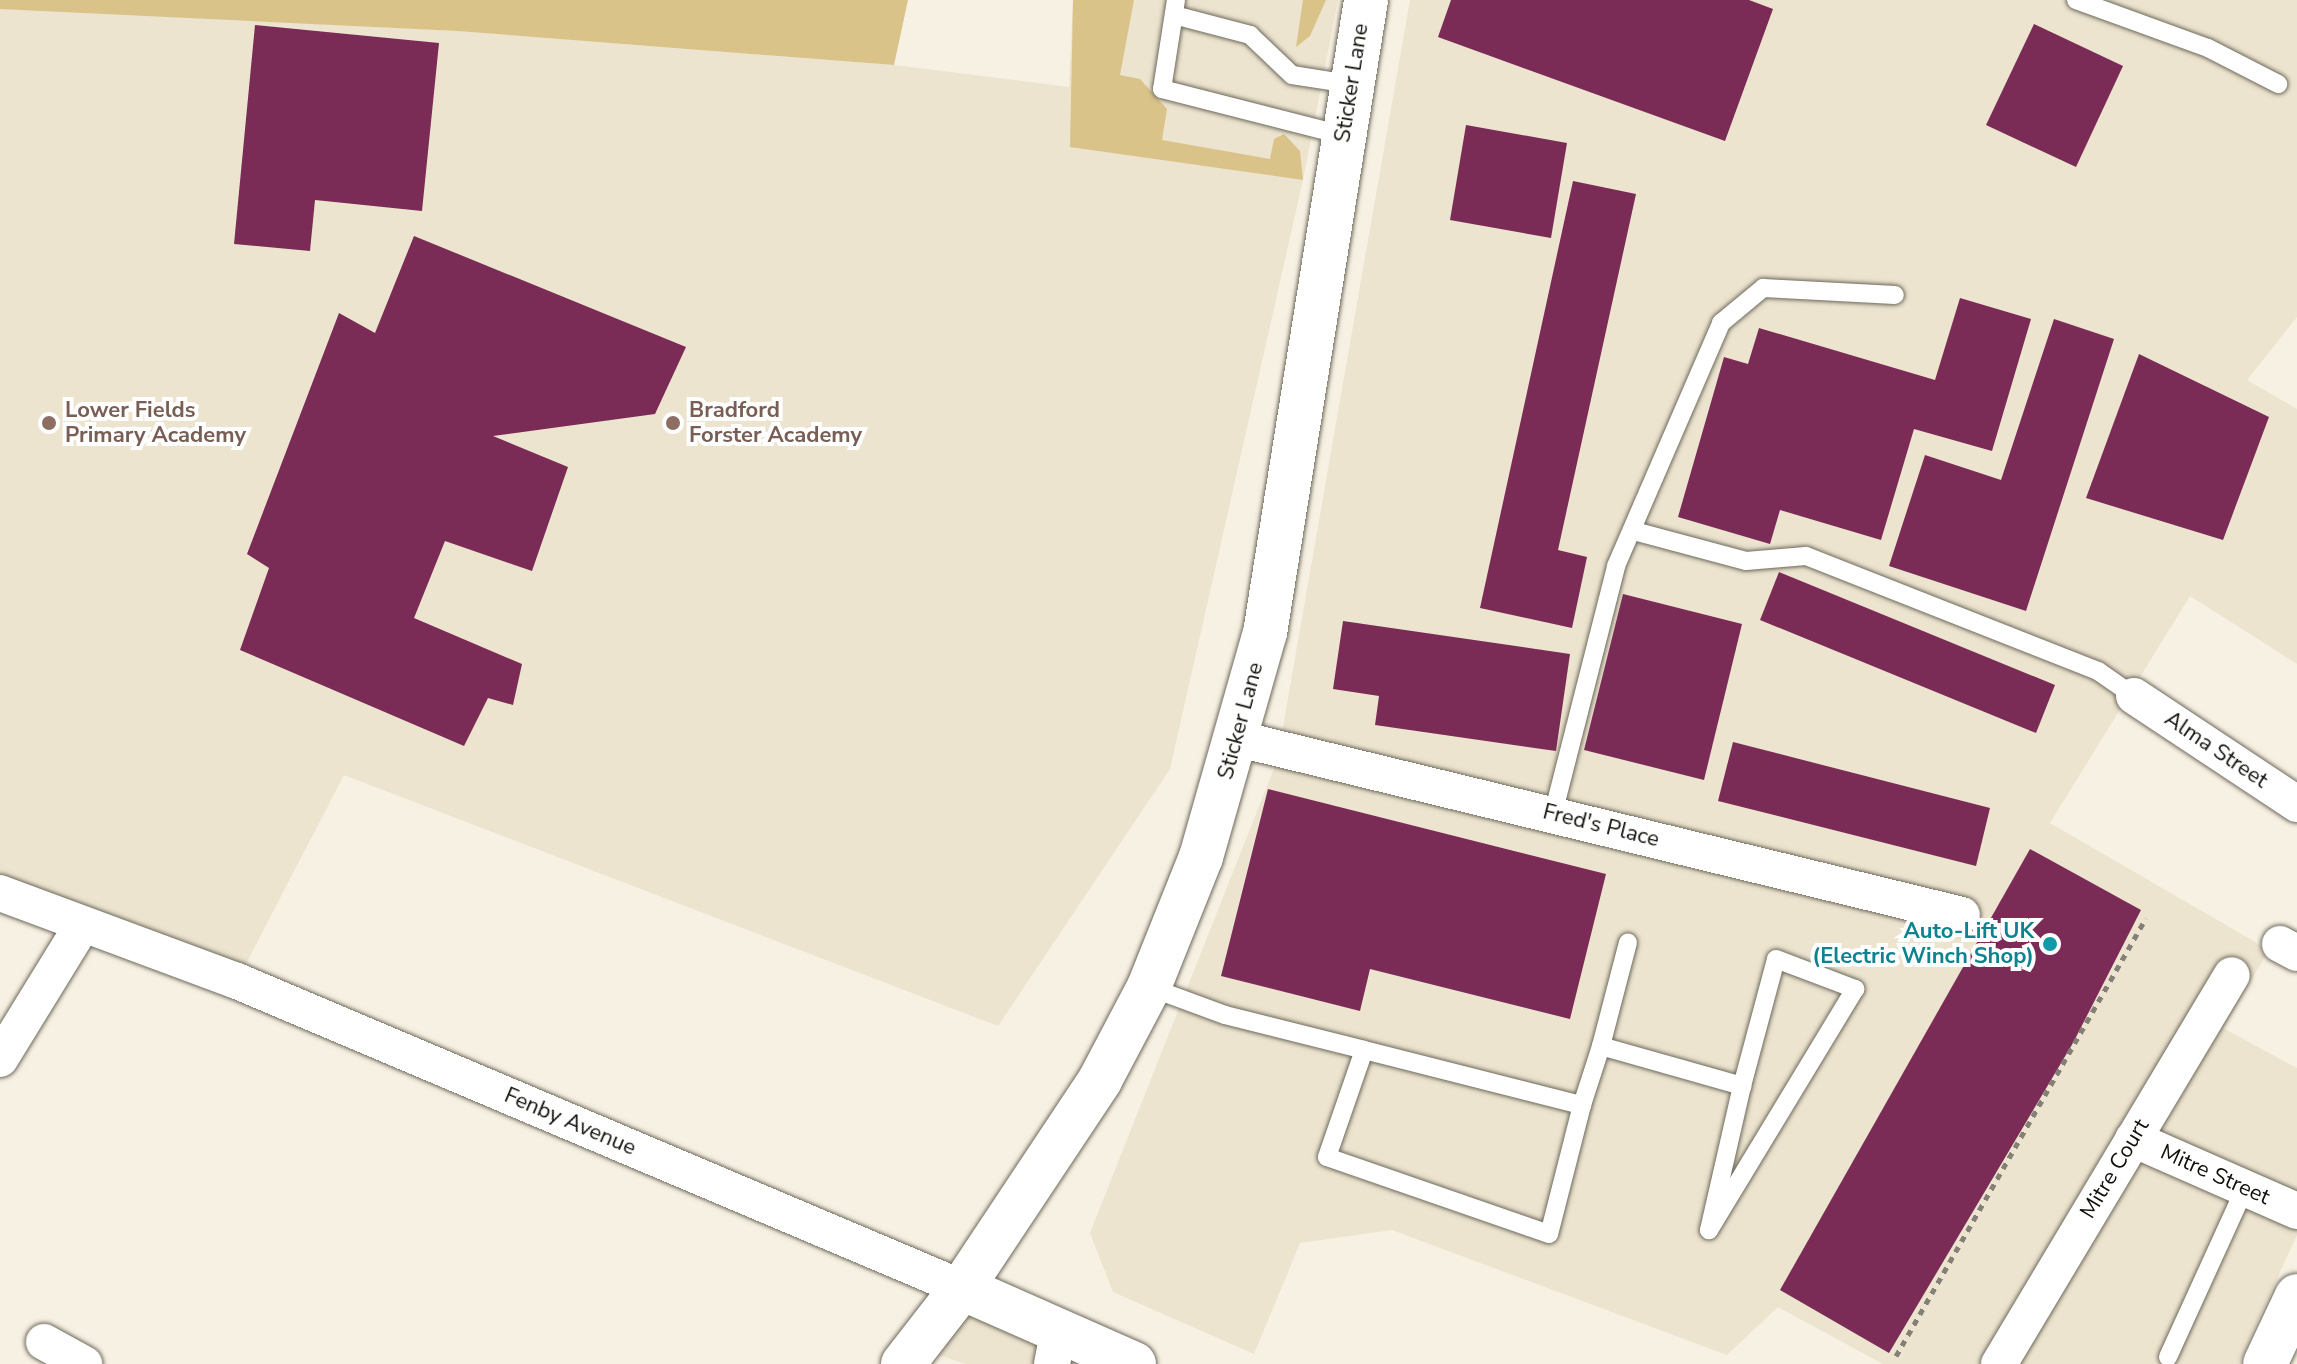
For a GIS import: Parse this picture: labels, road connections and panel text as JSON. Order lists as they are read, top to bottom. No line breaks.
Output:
{"streets":{"main road":["Sticker Lane","Fenby Avenue"],"street":["Alma Street","Fred's Place","Mitre Court","Mitre Street"]},"crossings":[["Sticker Lane","Fred's Place"],["Sticker Lane","Fenby Avenue"],["Mitre Court","Mitre Street"]],"places":["Lower Fields Primary Academy","Bradford Forster Academy","Auto-Lift UK (Electric Winch Shop)"]}
